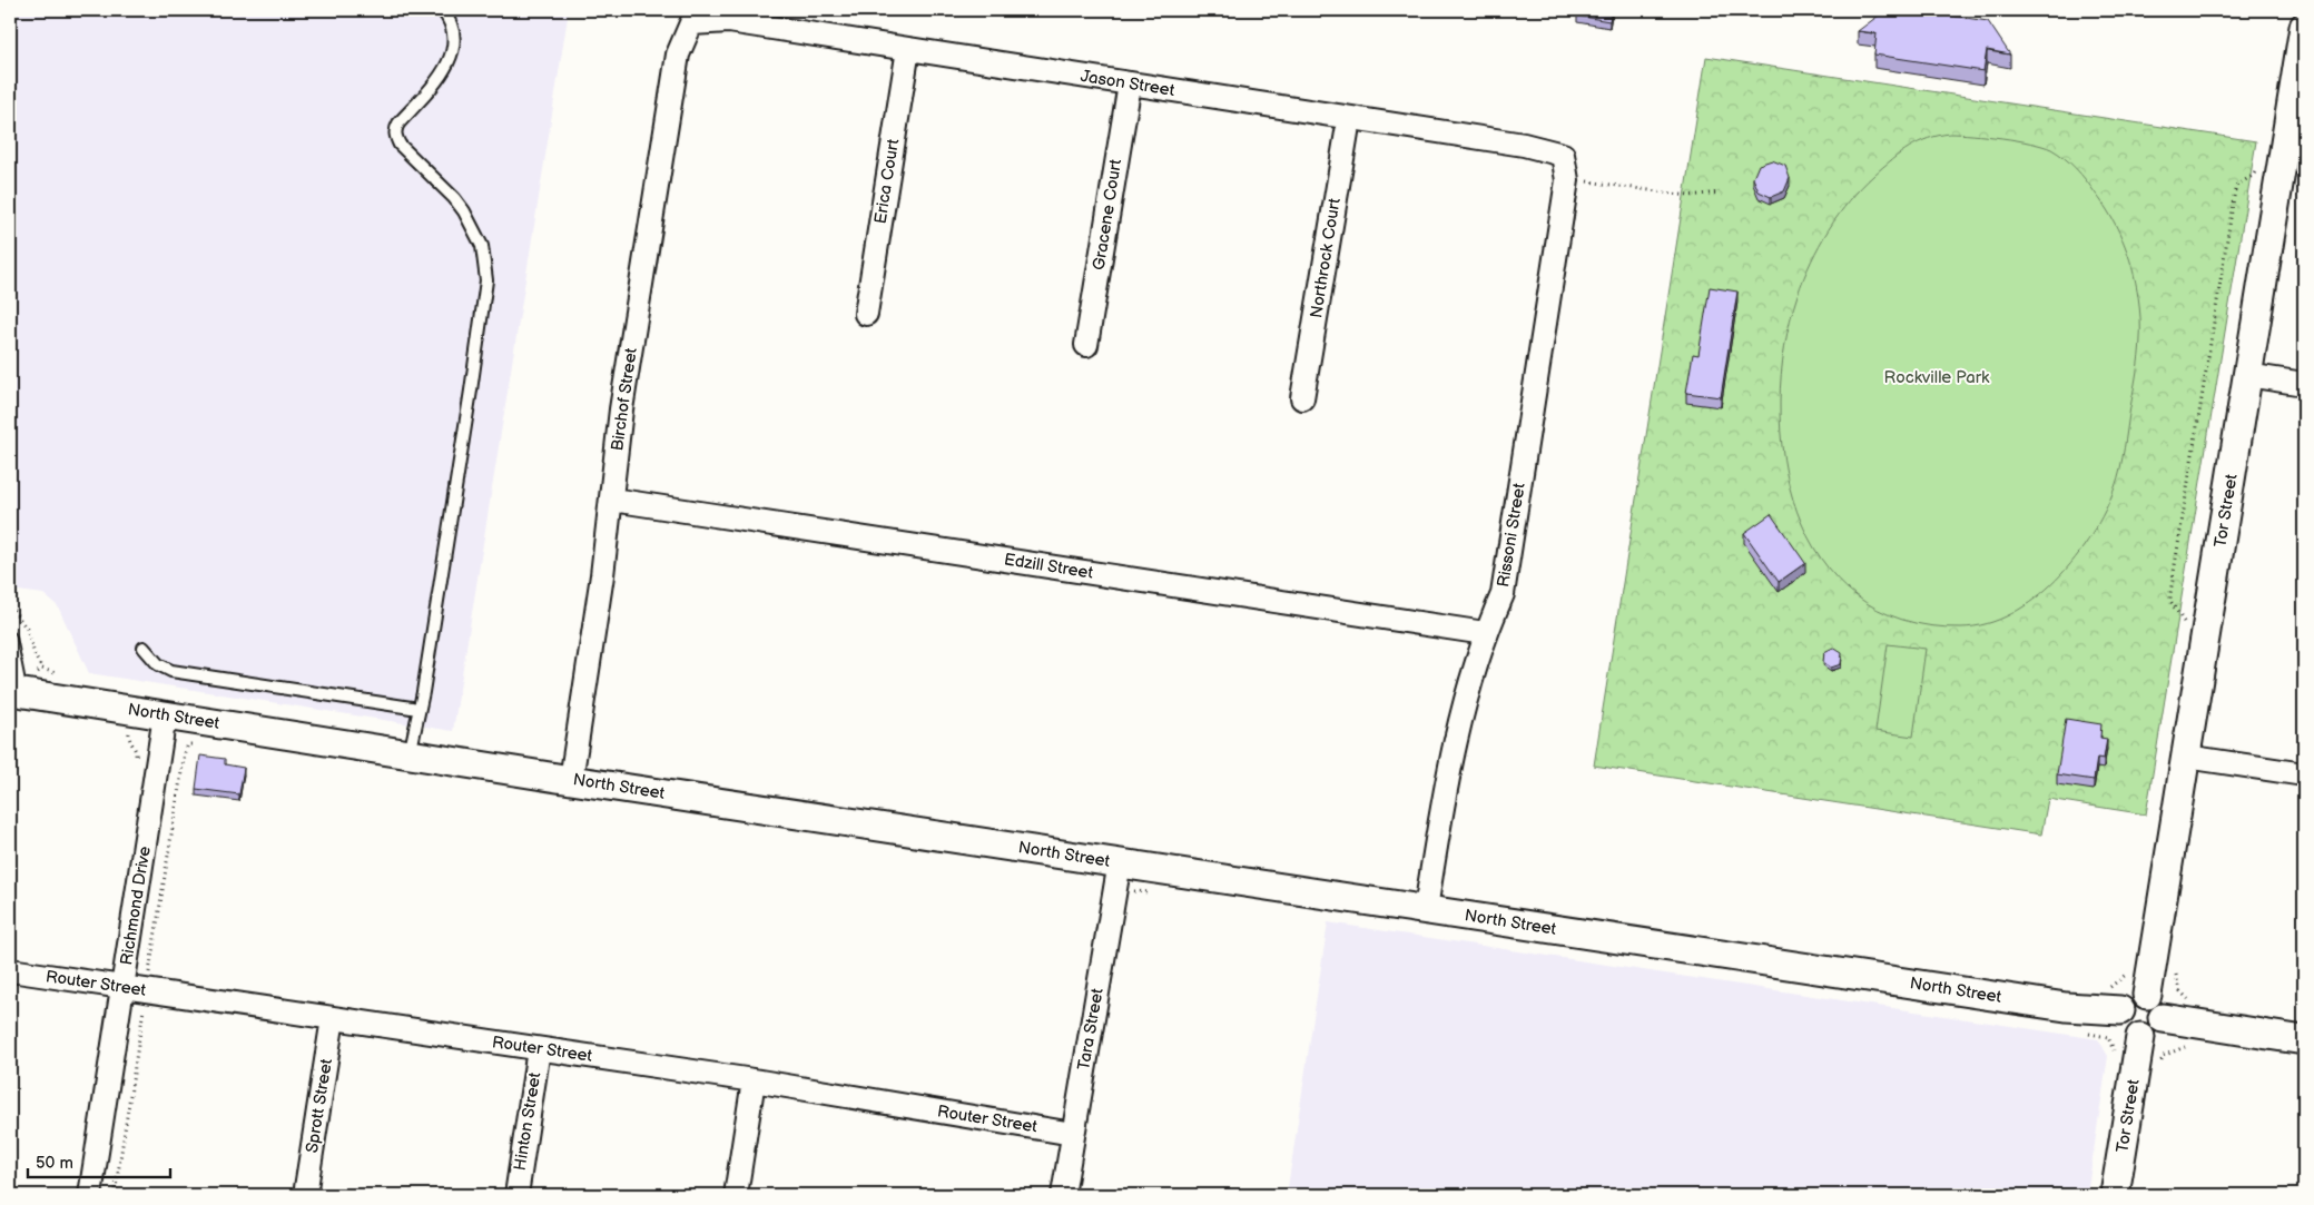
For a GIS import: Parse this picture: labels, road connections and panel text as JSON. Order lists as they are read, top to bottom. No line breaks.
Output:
{"streets":{"street":["Jason Street","Erica Court","Gracene Court","Northrock Court","Birchof Street","Tor Street","Rissoni Street","Edzill Street","North Street","Richmond Drive","Router Street","Tara Street","Sprott Street","Hinton Street"]},"crossings":[["Jason Street","Erica Court"],["Jason Street","Gracene Court"],["Jason Street","Northrock Court"],["Jason Street","Birchof Street"],["Jason Street","Rissoni Street"],["Birchof Street","Edzill Street"],["Birchof Street","North Street"],["Tor Street","North Street"],["Rissoni Street","Edzill Street"],["Rissoni Street","North Street"],["North Street","Richmond Drive"],["North Street","Tara Street"],["Richmond Drive","Router Street"],["Router Street","Tara Street"],["Router Street","Sprott Street"],["Router Street","Hinton Street"]],"parks":["Rockville Park"],"scale_bar":"50 m"}
